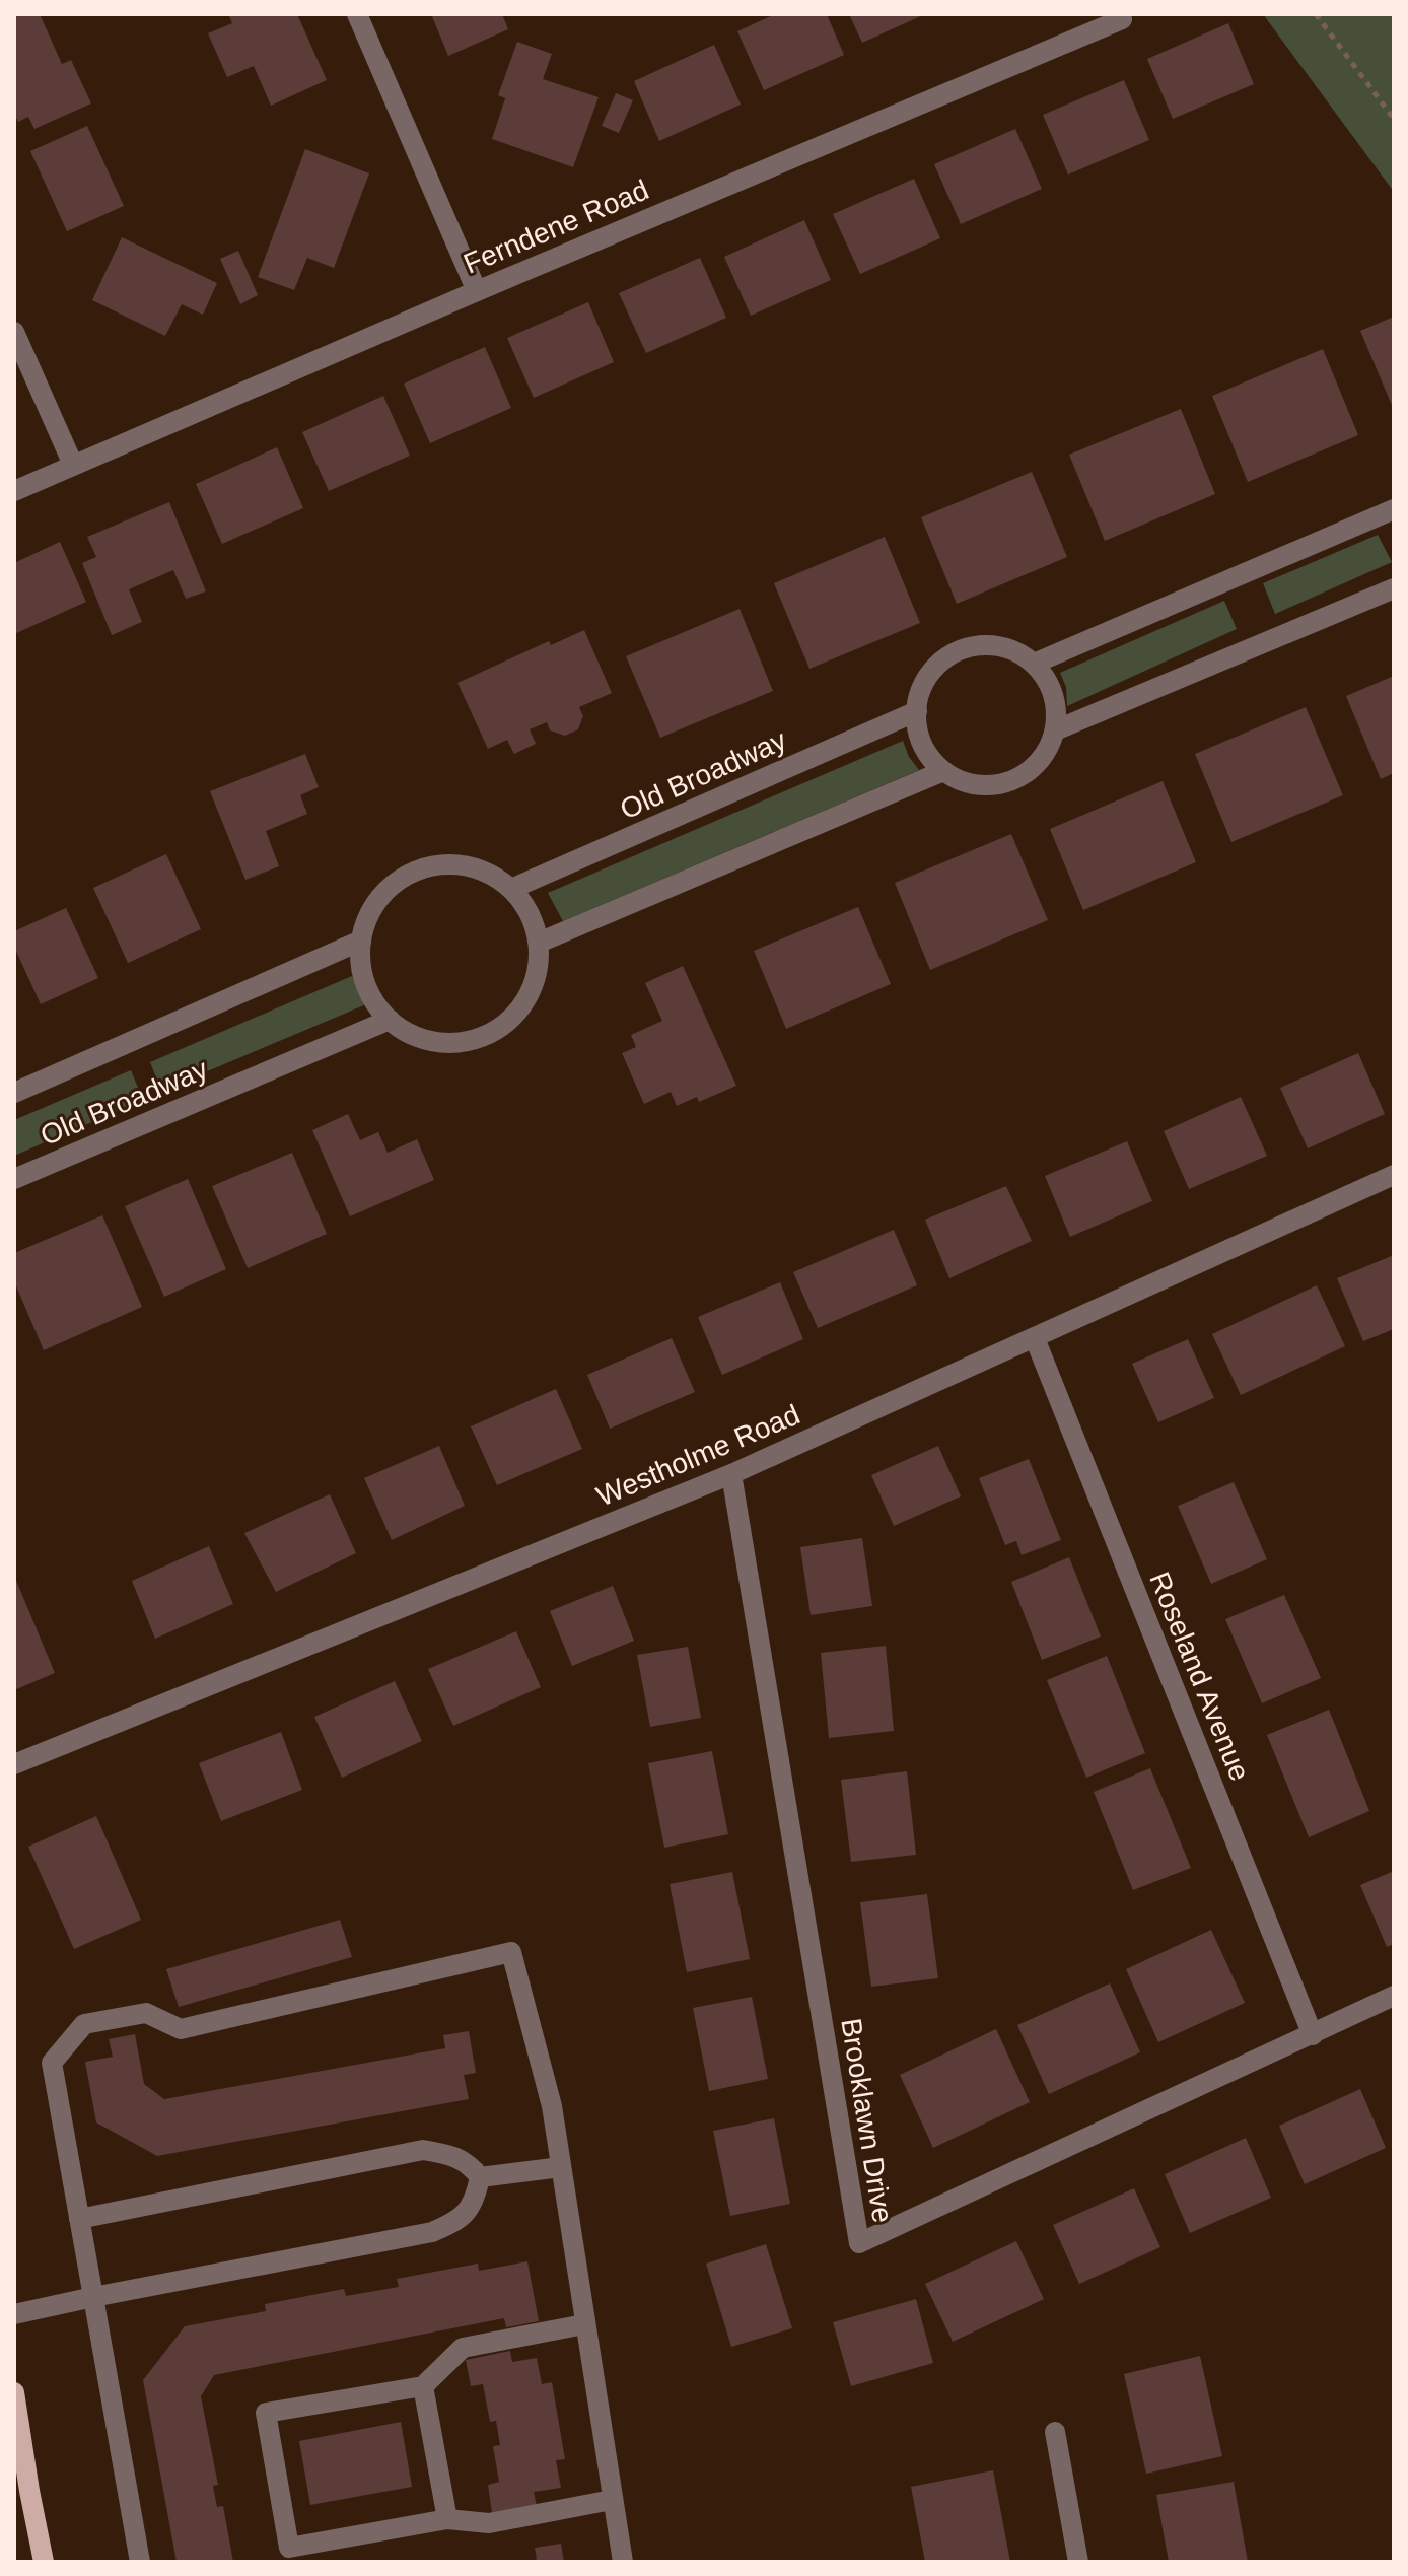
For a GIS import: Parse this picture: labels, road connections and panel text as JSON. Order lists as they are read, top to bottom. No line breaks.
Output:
{"streets":{"street":["Ferndene Road","Old Broadway","Westholme Road","Roseland Avenue","Brooklawn Drive"]},"crossings":[["Westholme Road","Roseland Avenue"],["Westholme Road","Brooklawn Drive"],["Roseland Avenue","Brooklawn Drive"]]}
